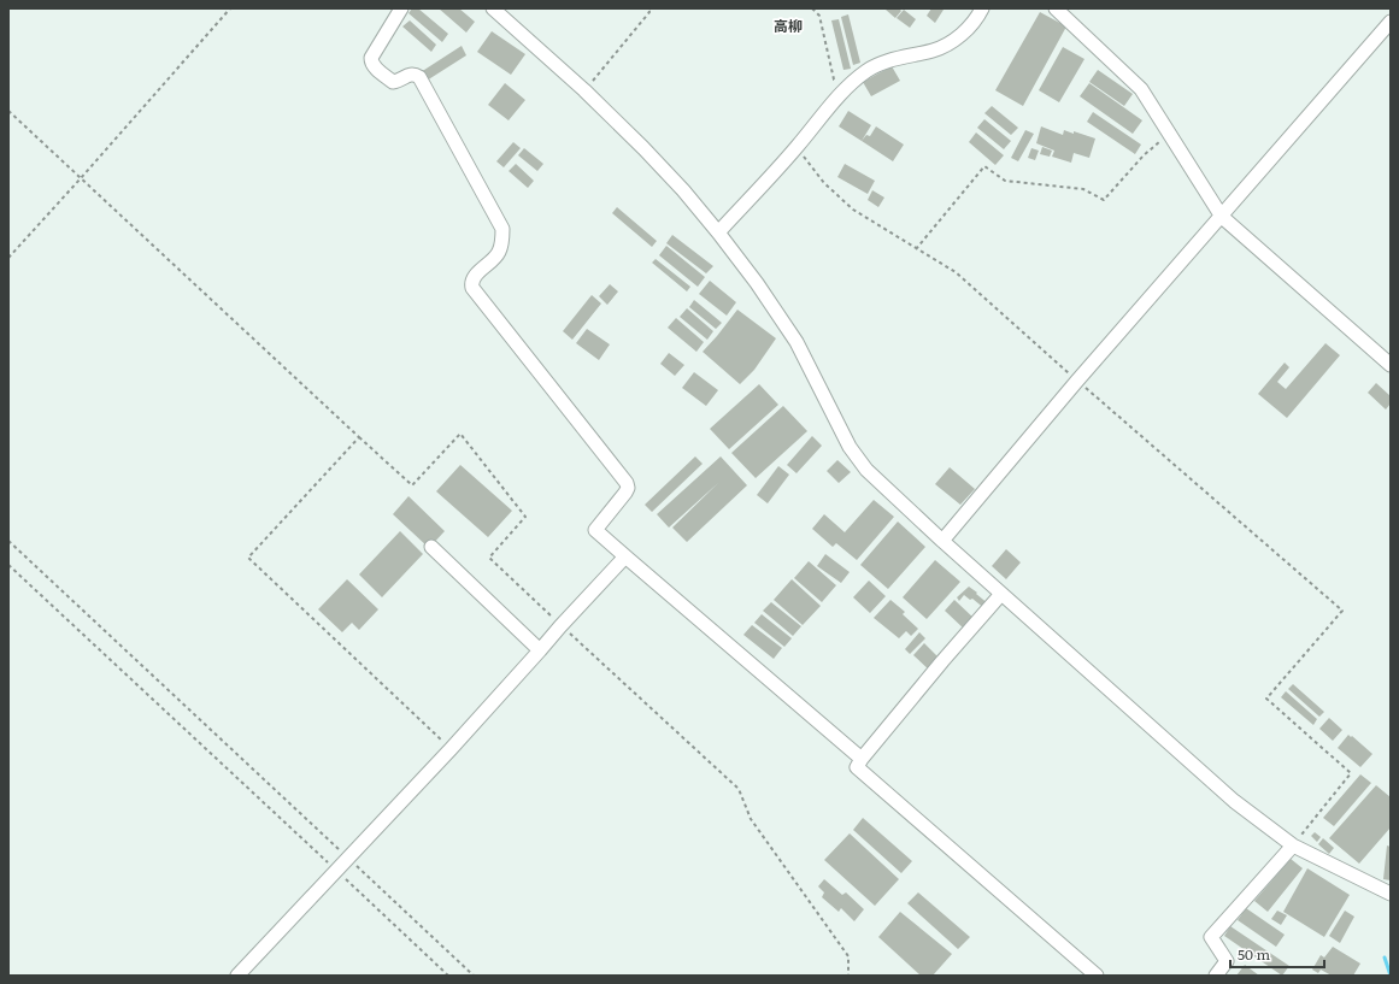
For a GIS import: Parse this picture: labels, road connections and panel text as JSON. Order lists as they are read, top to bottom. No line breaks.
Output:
{"districts":["高柳"],"scale_bar":"50 m"}
